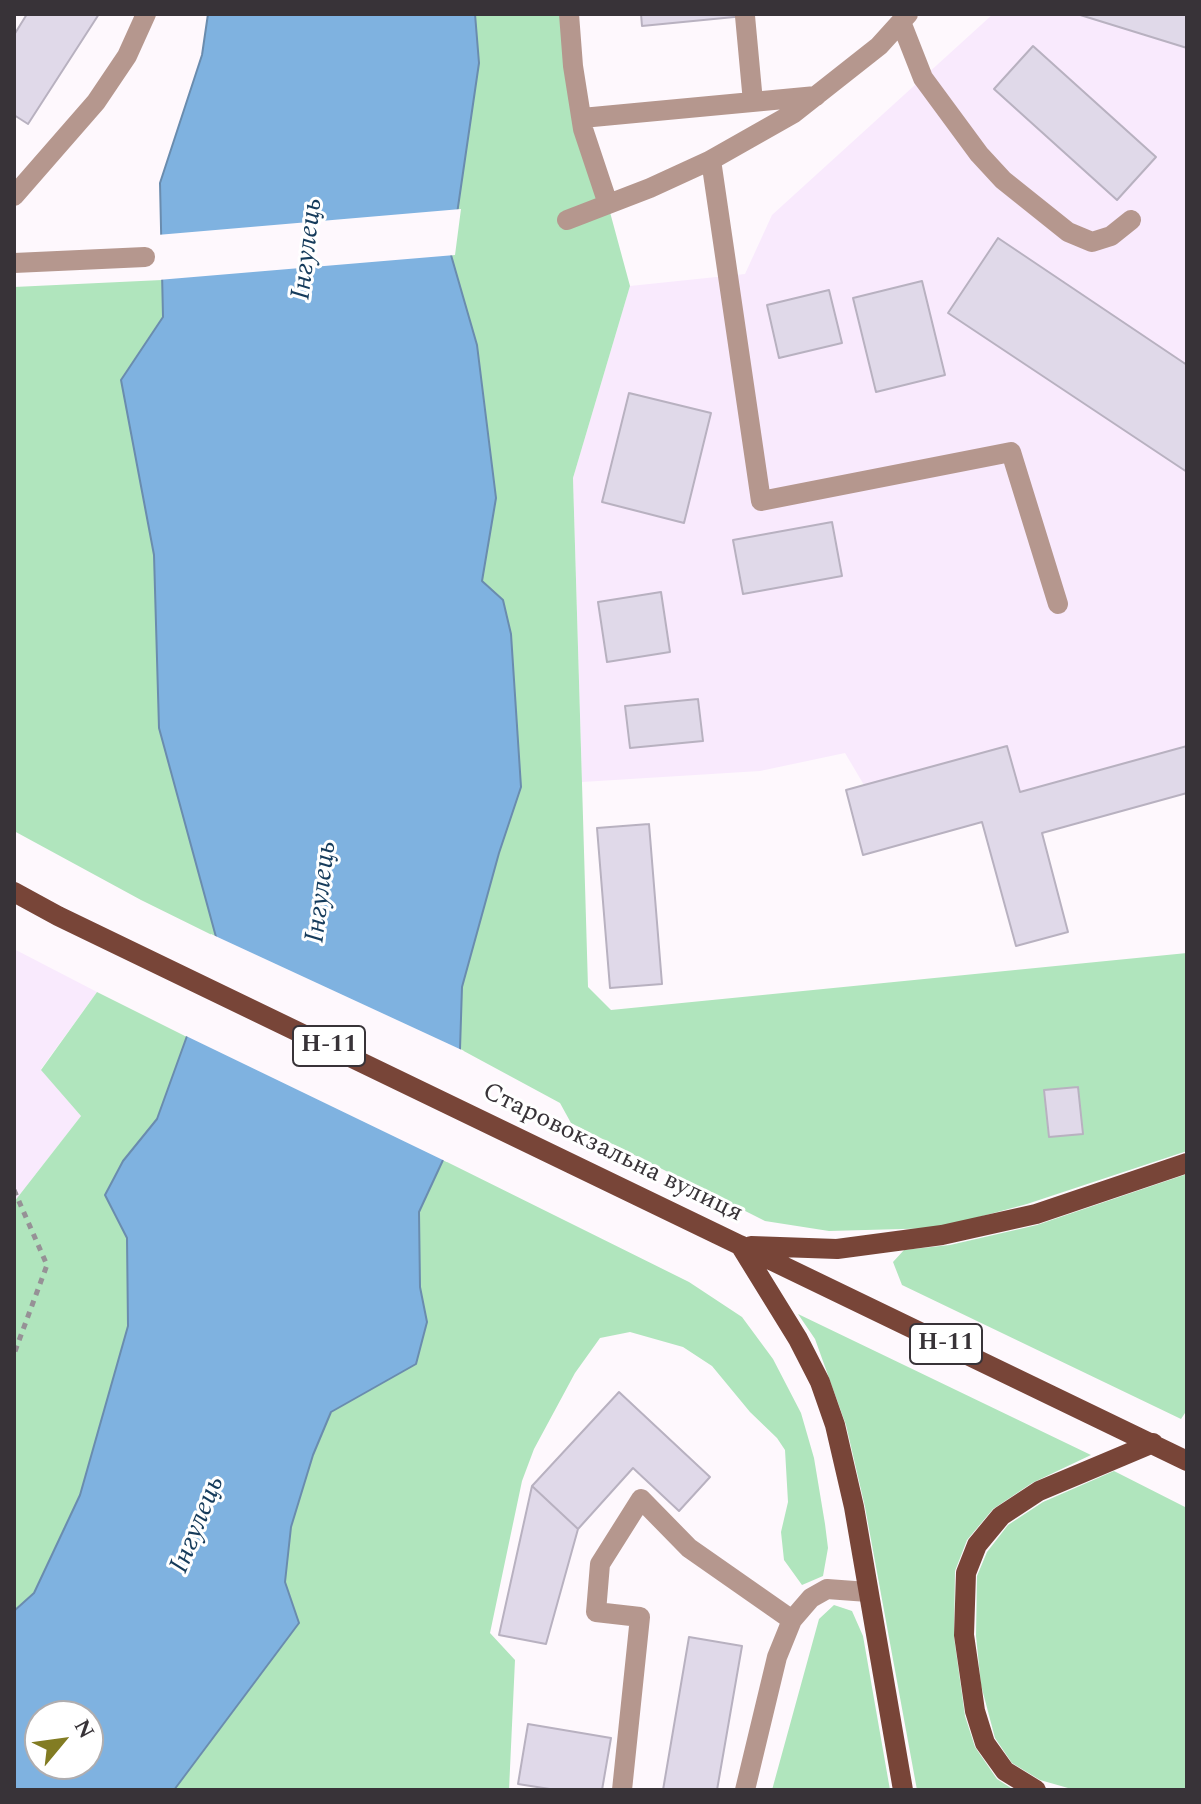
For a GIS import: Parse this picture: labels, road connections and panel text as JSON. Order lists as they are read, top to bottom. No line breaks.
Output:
{"streets":{"main road":["Н-11","Старовокзальна вулиця"]},"water":["Інгулець"],"north":"top right"}
